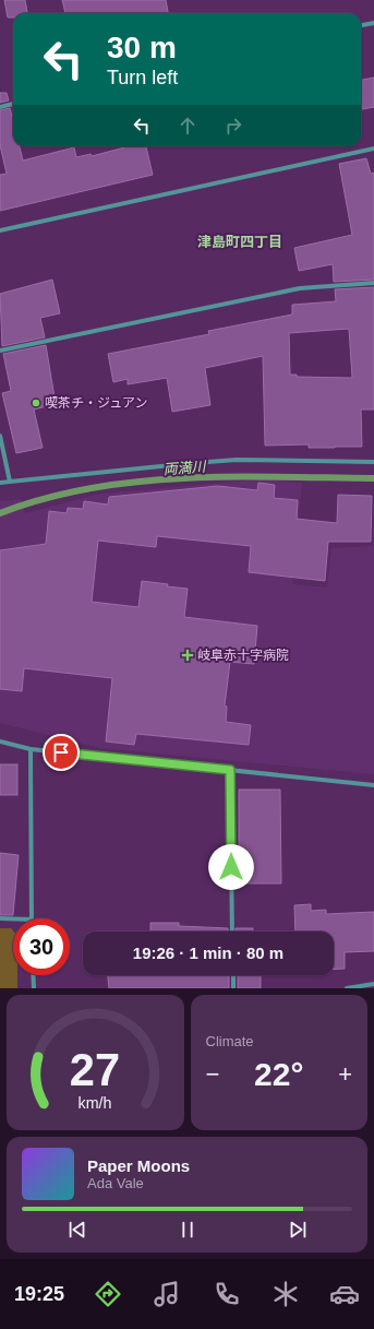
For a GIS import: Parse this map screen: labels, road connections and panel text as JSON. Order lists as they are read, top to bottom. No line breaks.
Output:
{"districts":["津島町四丁目"],"water":["両満川"],"places":{"other":["喫茶チ・ジュアン"],"health":["岐阜赤十字病院"]},"page":{"turn":["30 m","Turn left"],"limit":"30","trip":"19:26 · 1 min · 80 m","tile":"Climate","heat":["−","22°","+"],"song":["Paper Moons","Ada Vale"],"tabs":"19:25","gauge":["27","km/h"]}}
